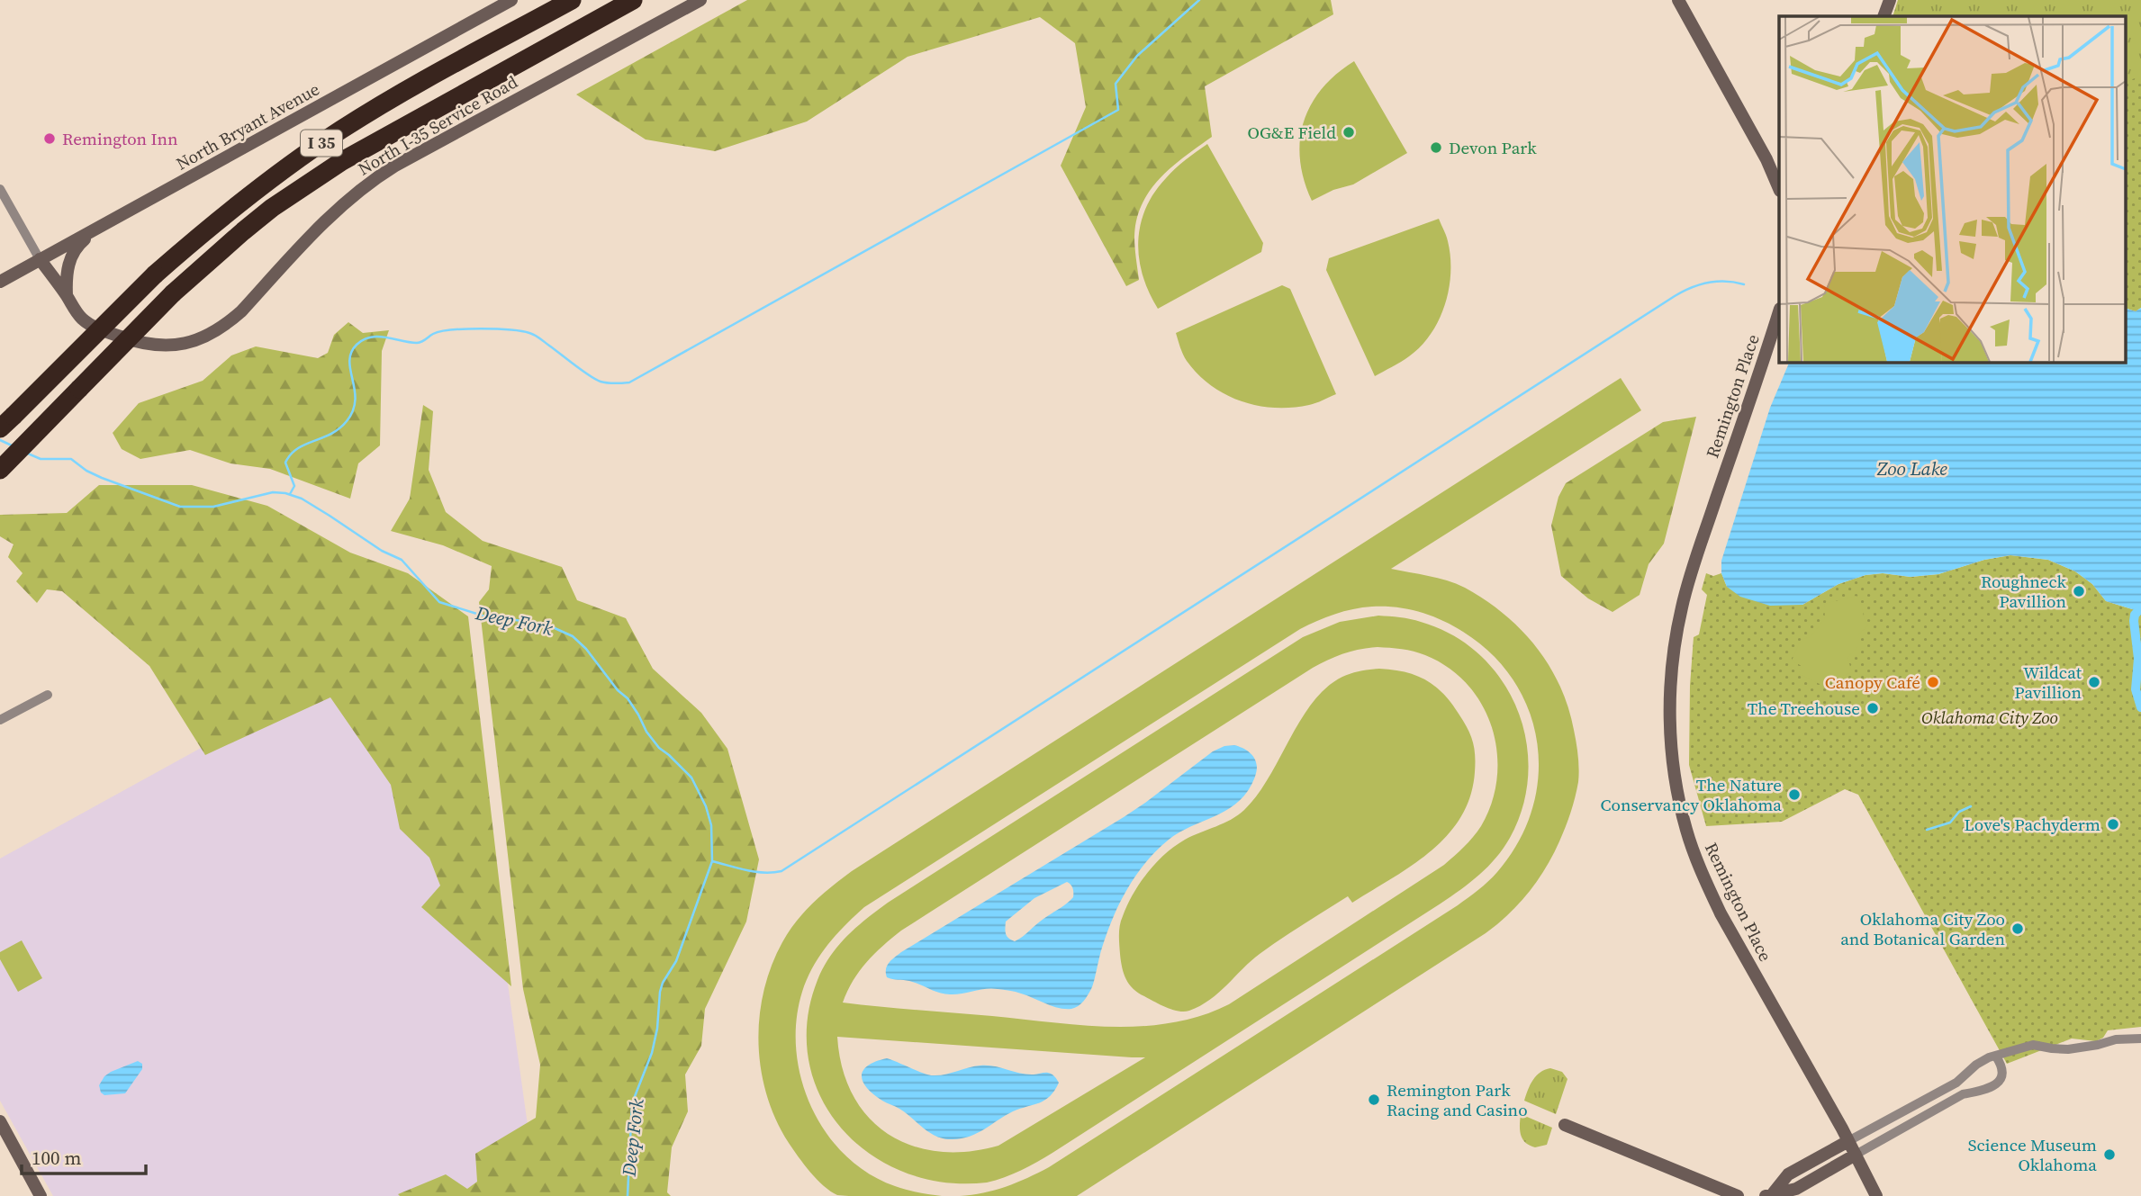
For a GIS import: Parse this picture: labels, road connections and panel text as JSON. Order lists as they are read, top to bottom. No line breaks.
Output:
{"streets":{"highway":["I 35"],"main road":["North I-35 Service Road","North Bryant Avenue","Remington Place"]},"crossings":[["North I-35 Service Road","North Bryant Avenue"]],"water":["Zoo Lake","Deep Fork"],"parks":["Oklahoma City Zoo"],"places":["OG&E Field","Remington Inn","Devon Park","Roughneck Pavillion","Canopy Café","Wildcat Pavillion","The Treehouse","The Nature Conservancy Oklahoma","Love's Pachyderm","Oklahoma City Zoo and Botanical Garden","Remington Park Racing and Casino","Science Museum Oklahoma"],"scale_bar":"100 m"}
